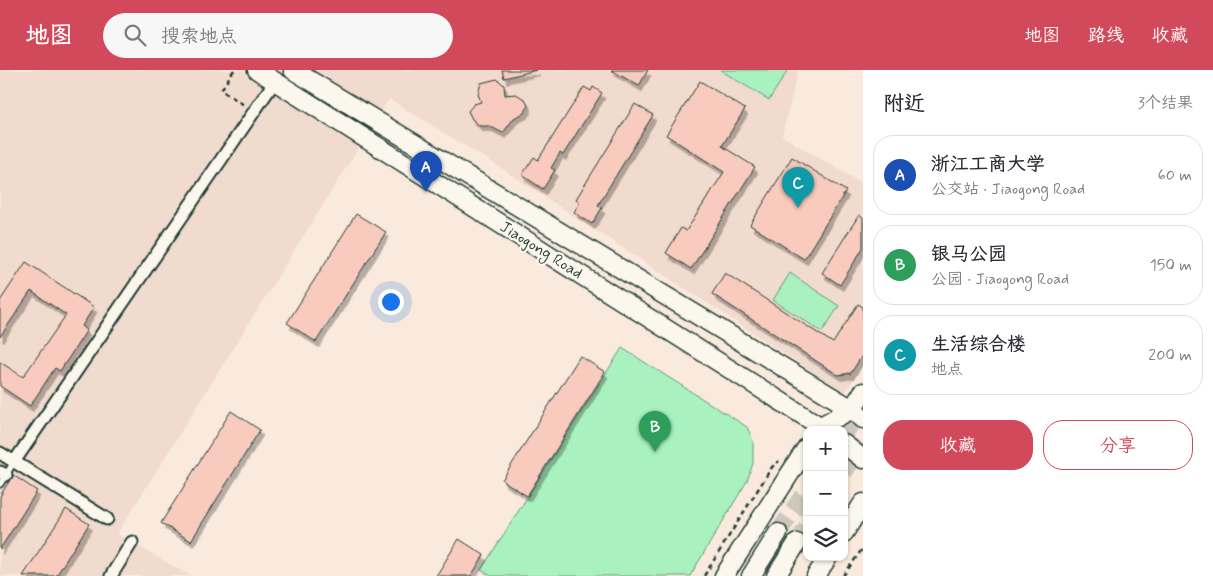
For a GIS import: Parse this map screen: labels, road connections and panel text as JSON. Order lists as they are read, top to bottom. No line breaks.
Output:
{"streets":{"main road":["Jiaogong Road"]},"page":{"header":"地图","search":"搜索地点","nav":["地图","路线","收藏"],"heading":["附近","3个结果"],"list":[{"mark":"A","name":"浙江工商大学","note":"公交站 · Jiaogong Road","value":"60 m"},{"mark":"B","name":"银马公园","note":"公园 · Jiaogong Road","value":"150 m"},{"mark":"C","name":"生活综合楼","note":"地点","value":"200 m"}],"pins":["A","C","B"],"buttons":["收藏","分享"],"map_buttons":["+","−"]}}
